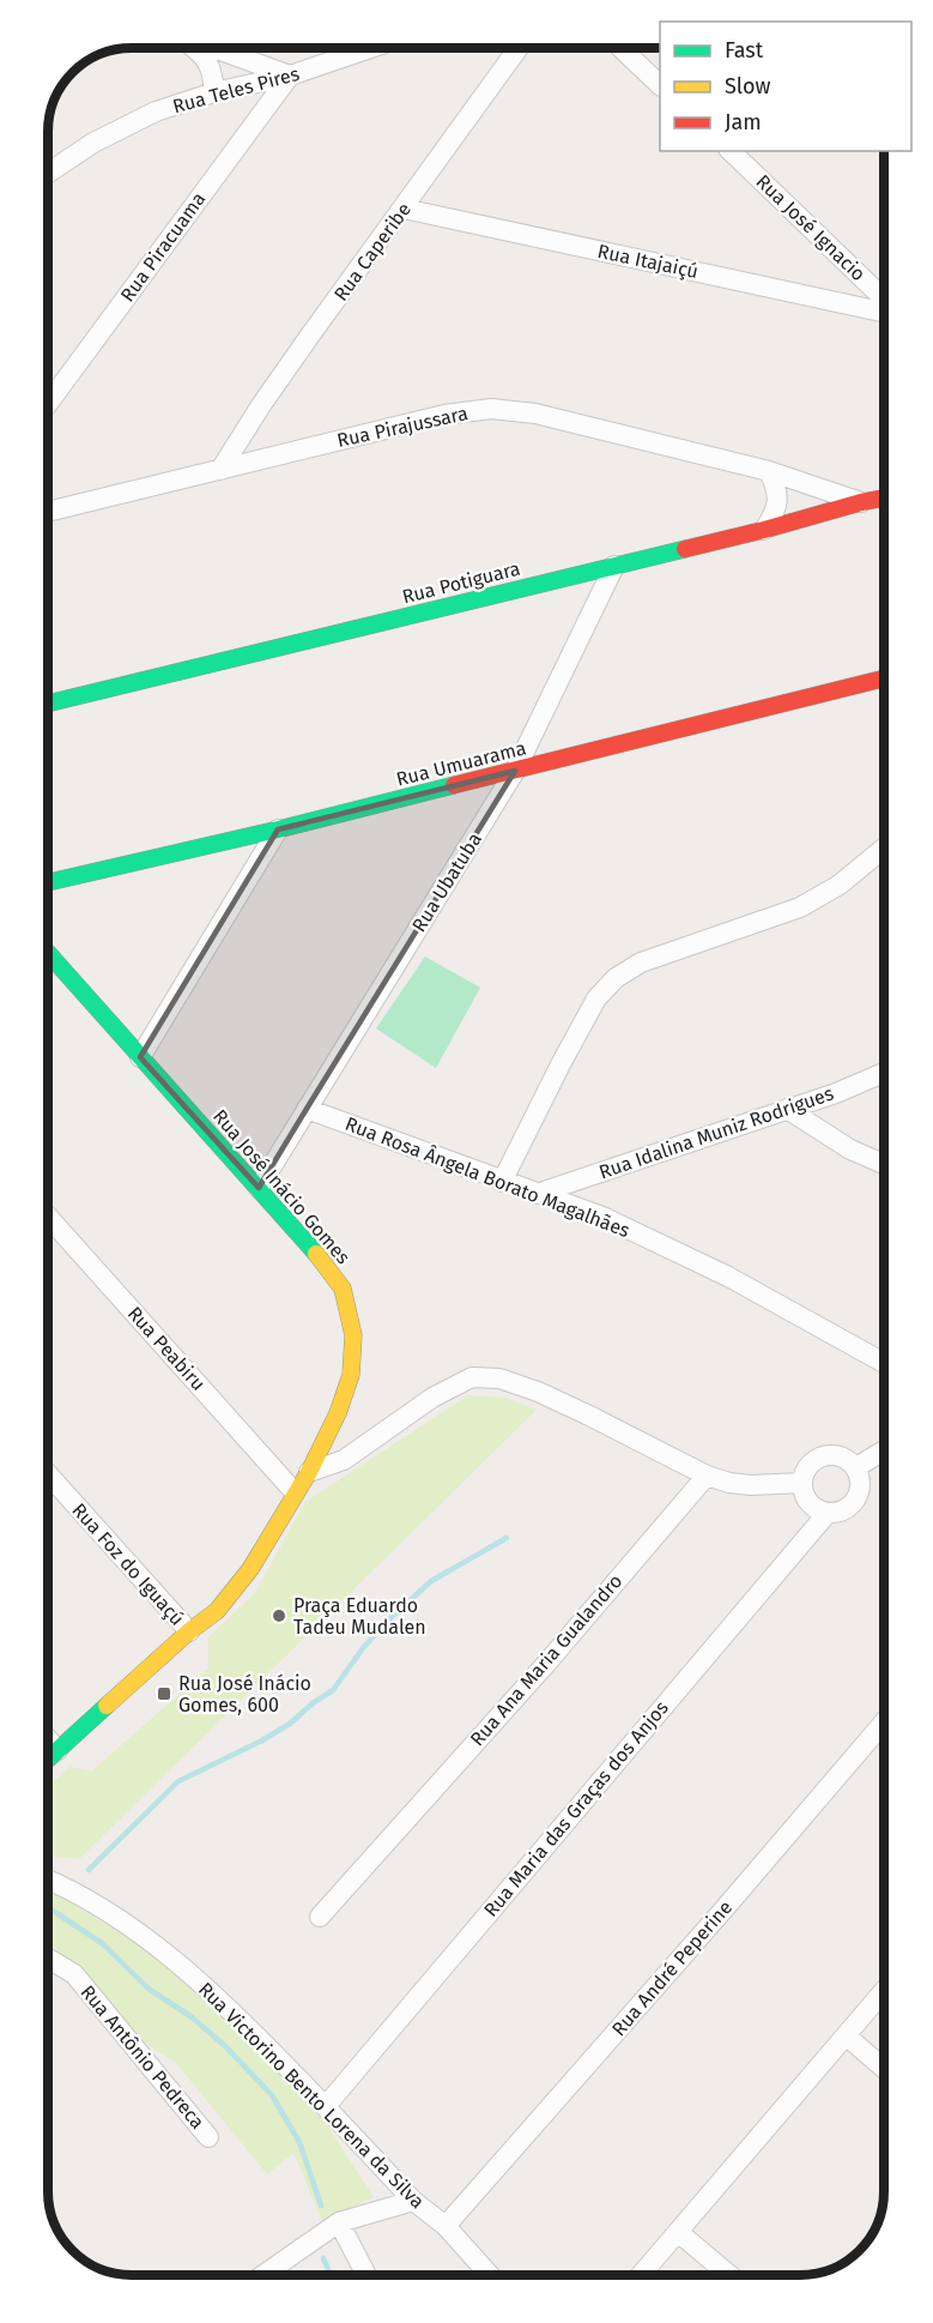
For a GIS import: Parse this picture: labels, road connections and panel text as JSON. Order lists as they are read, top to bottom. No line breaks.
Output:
{"streets":{"street":["Rua Teles Pires","Rua José Ignacio","Rua Piracuama","Rua Caperibe","Rua Itajaiçú","Rua Pirajussara","Rua Potiguara","Rua Umuarama","Rua Ubatuba","Rua Idalina Muniz Rodrigues","Rua Rosa Ângela Borato Magalhães","Rua José Inácio Gomes","Rua Peabiru","Rua Foz do Iguaçú","Rua Ana Maria Gualandro","Rua Maria das Graças dos Anjos","Rua André Peperine","Rua Antônio Pedreca","Rua Victorino Bento Lorena da Silva"]},"crossings":[["Rua Teles Pires","Rua Piracuama"],["Rua Caperibe","Rua Itajaiçú"],["Rua Caperibe","Rua Pirajussara"],["Rua Pirajussara","Rua Potiguara"],["Rua Potiguara","Rua Ubatuba"],["Rua Umuarama","Rua Ubatuba"],["Rua Ubatuba","Rua Rosa Ângela Borato Magalhães"],["Rua Ubatuba","Rua José Inácio Gomes"],["Rua Idalina Muniz Rodrigues","Rua Rosa Ângela Borato Magalhães"],["Rua José Inácio Gomes","Rua Peabiru"],["Rua José Inácio Gomes","Rua Foz do Iguaçú"],["Rua Maria das Graças dos Anjos","Rua Victorino Bento Lorena da Silva"],["Rua André Peperine","Rua Victorino Bento Lorena da Silva"]],"places":{"other":["Praça Eduardo Tadeu Mudalen"],"transit":["Rua José Inácio Gomes, 600"]},"legend":["Fast","Slow","Jam"]}
